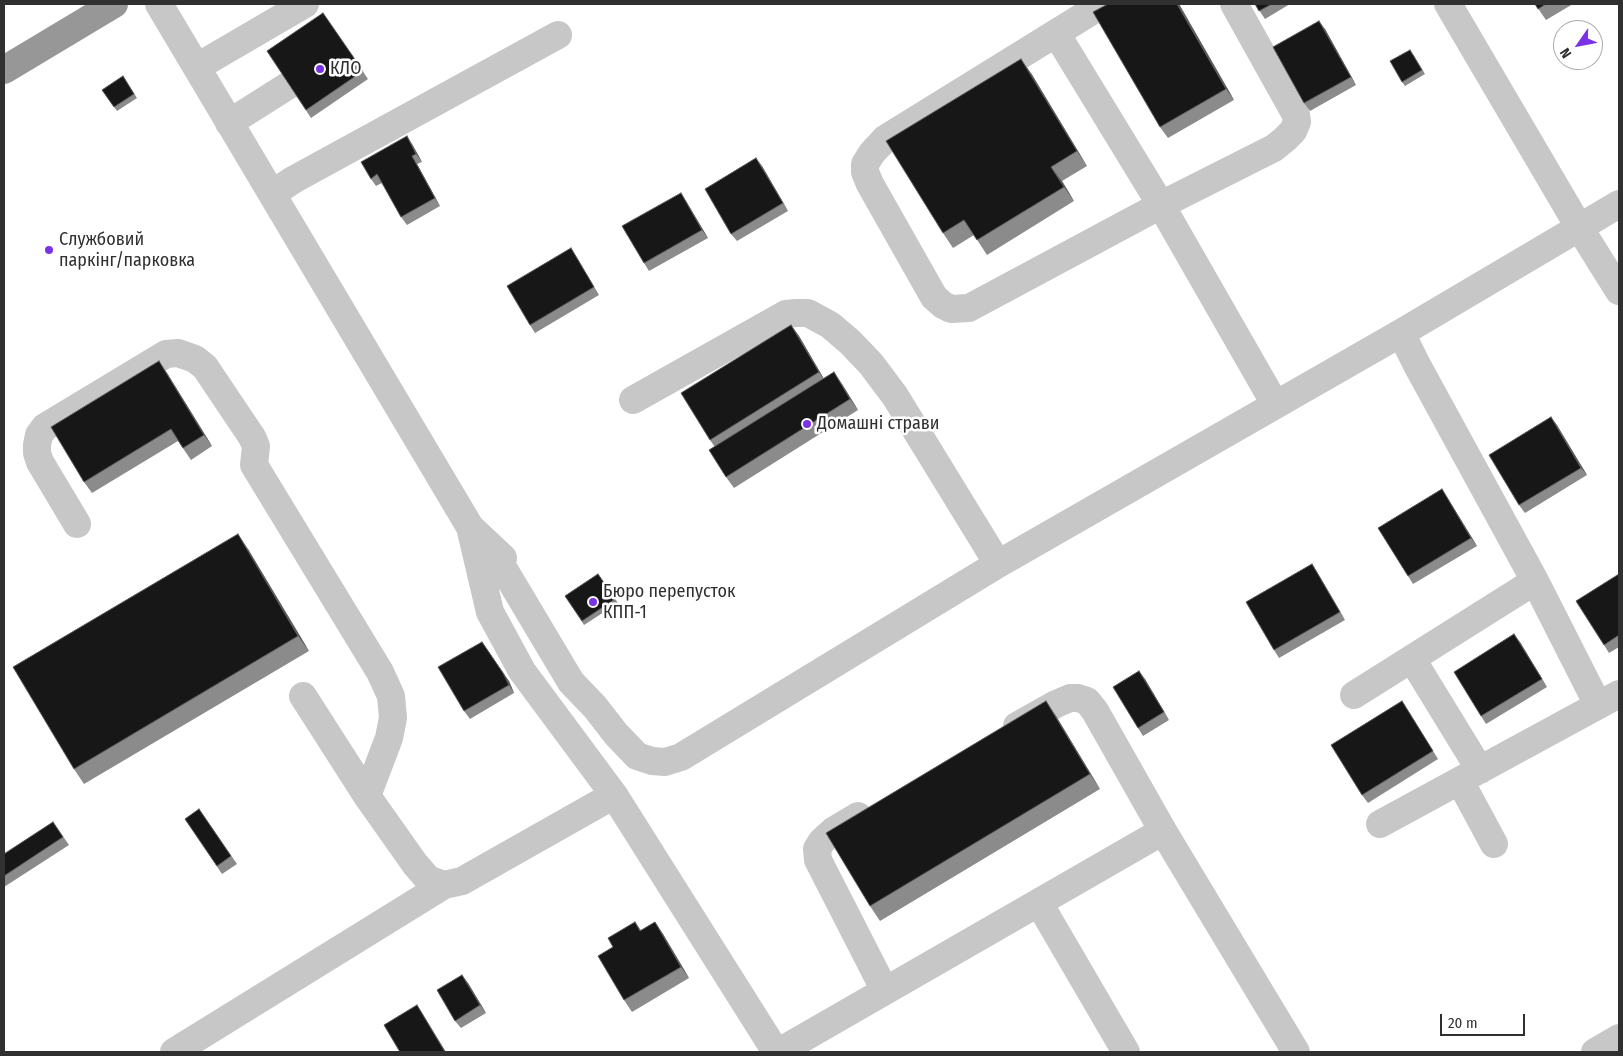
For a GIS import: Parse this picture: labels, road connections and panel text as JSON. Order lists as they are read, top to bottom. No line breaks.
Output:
{"places":["КЛО","Службовий паркінг/парковка","Домашні страви","Бюро перепусток КПП-1"],"scale_bar":"20 m","north":"bottom left"}
